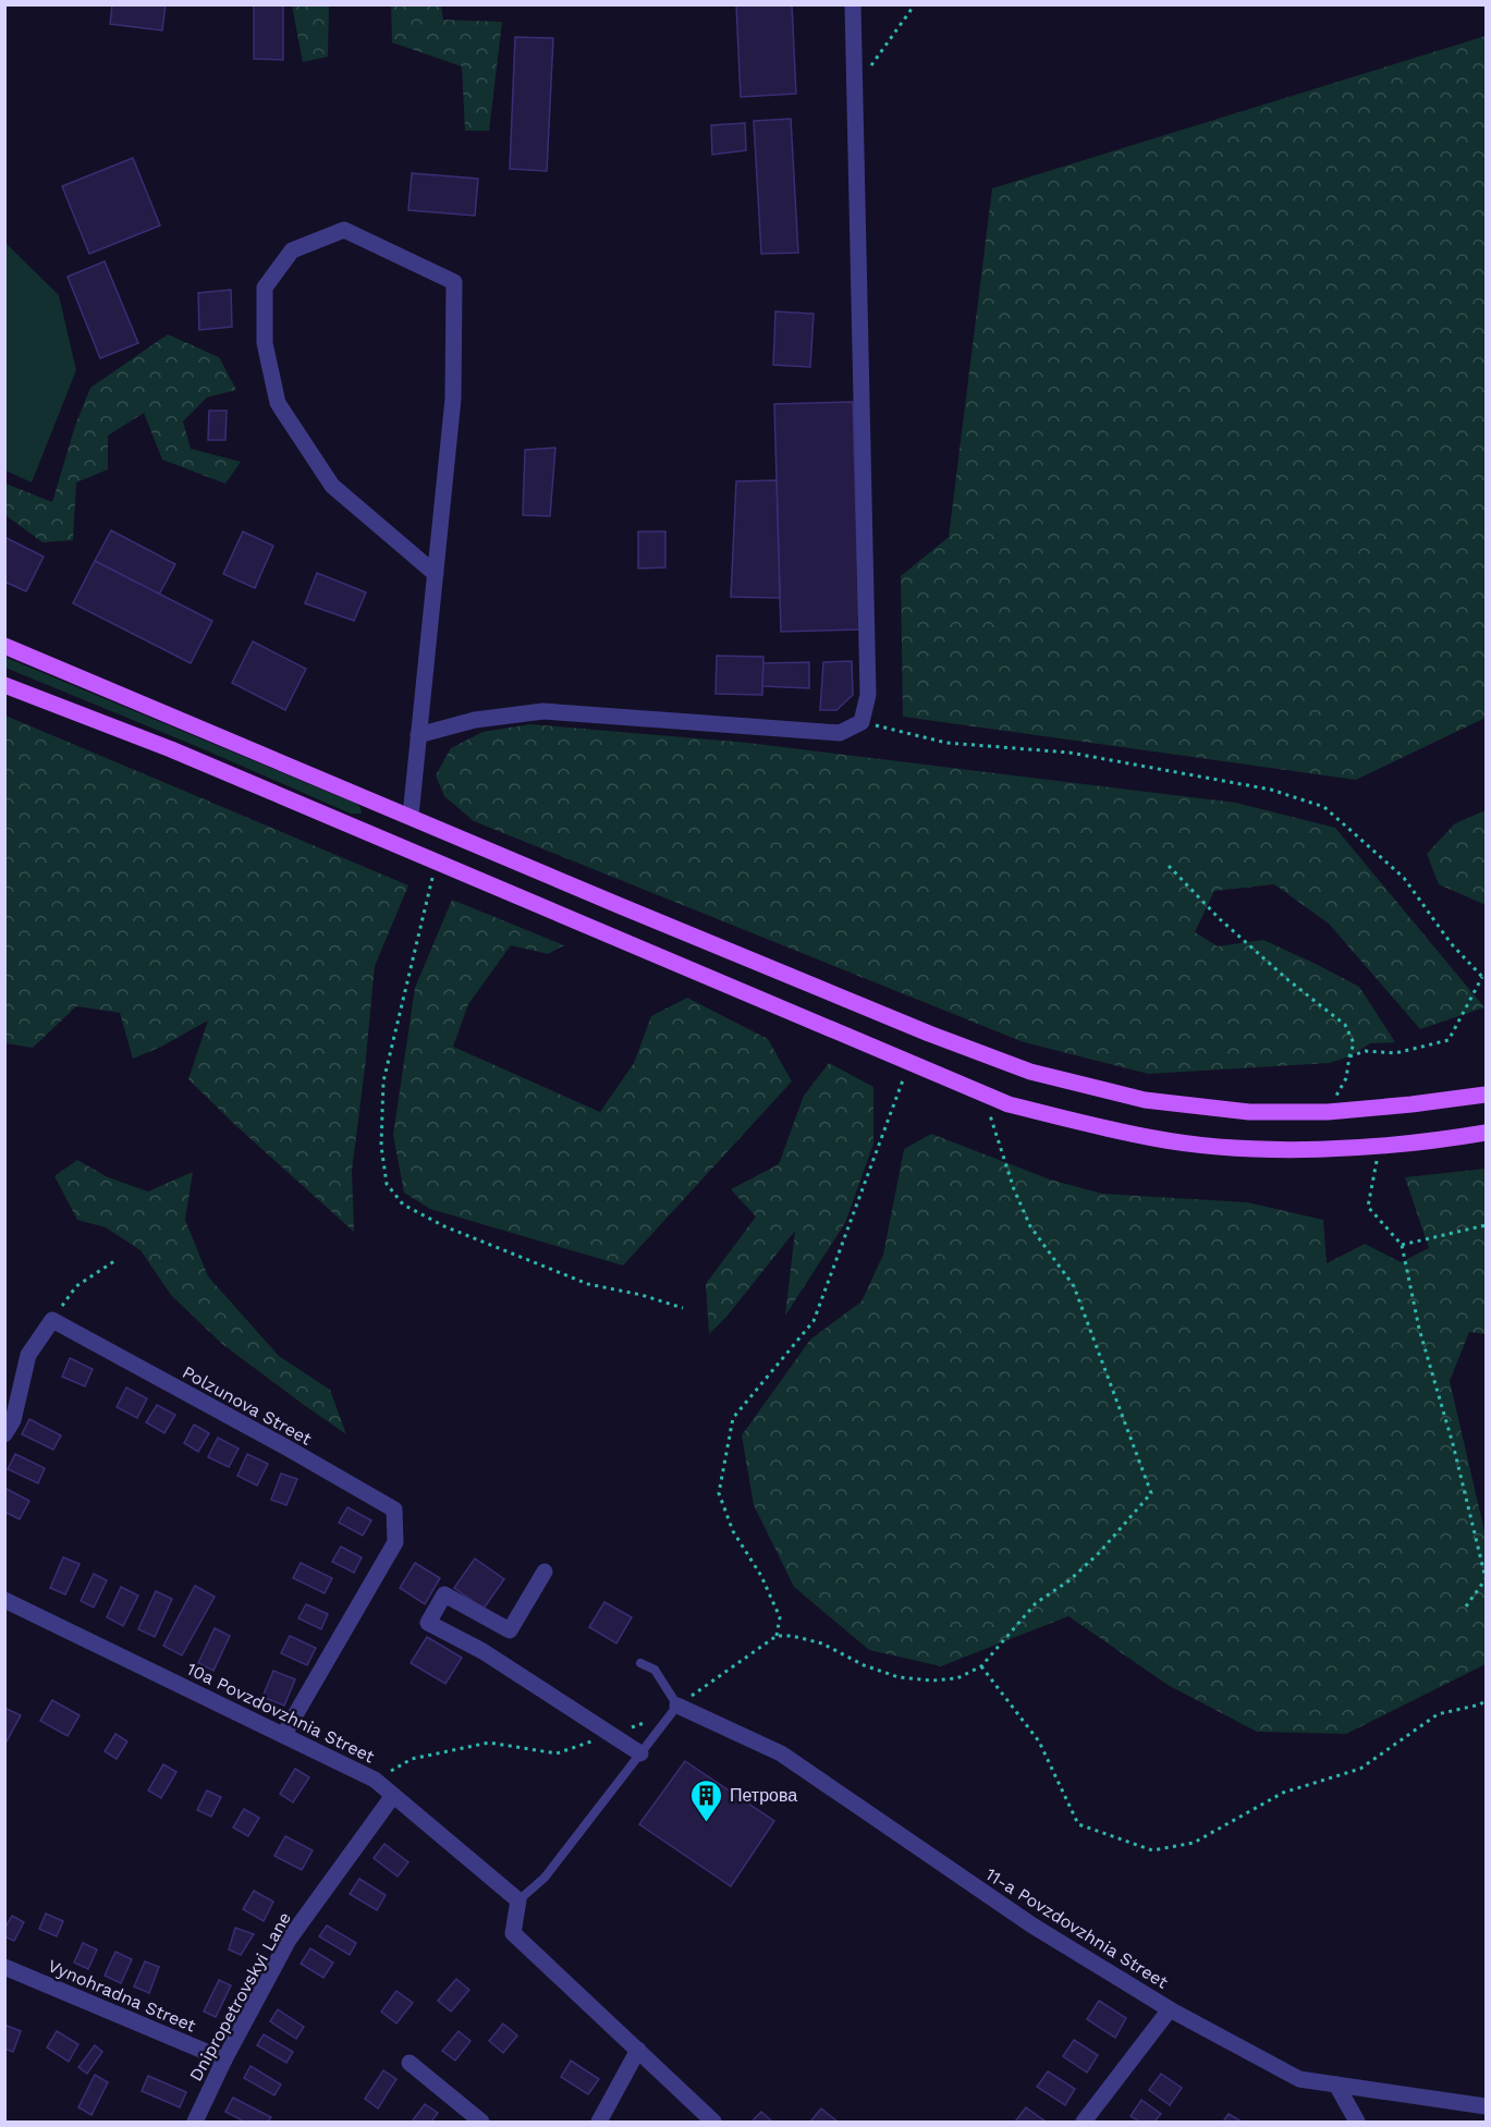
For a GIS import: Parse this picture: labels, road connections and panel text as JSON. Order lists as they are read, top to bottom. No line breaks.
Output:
{"streets":{"street":["Polzunova Street","10a Povzdovzhnia Street","11-a Povzdovzhnia Street","Vynohradna Street","Dnipropetrovskyi Lane"]},"crossings":[["Polzunova Street","10a Povzdovzhnia Street"],["10a Povzdovzhnia Street","Dnipropetrovskyi Lane"],["Vynohradna Street","Dnipropetrovskyi Lane"]],"places":{"building":["Петрова"]}}
